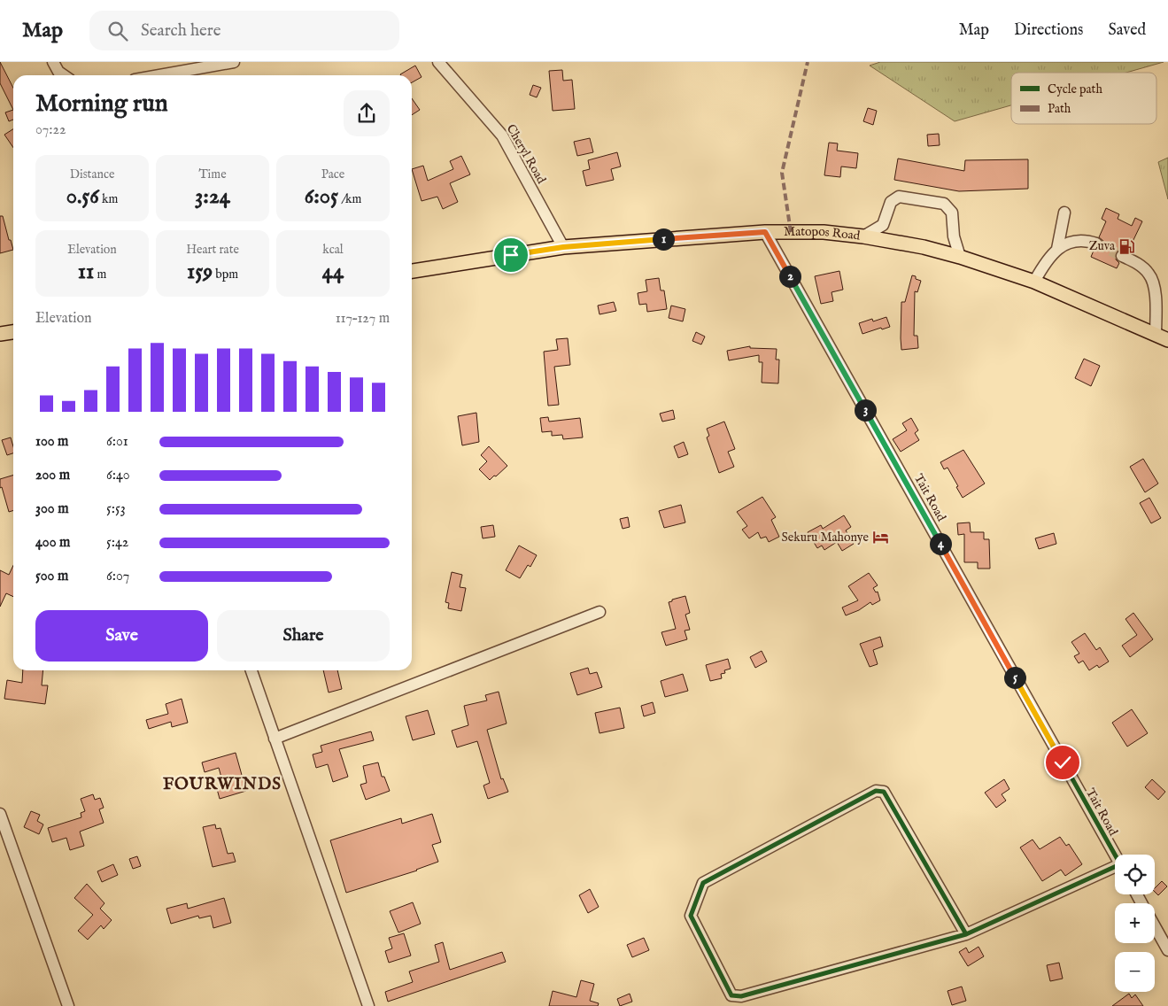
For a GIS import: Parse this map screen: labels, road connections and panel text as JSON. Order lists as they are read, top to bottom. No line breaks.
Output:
{"streets":{"main road":["Matopos Road"],"street":["Cheryl Road","Tait Road"]},"crossings":[["Cheryl Road","Matopos Road"],["Matopos Road","Tait Road"]],"districts":["FOURWINDS"],"places":{"fuel station":["Zuva"],"hotel":["Sekuru Mahonye"]},"legend":["Cycle path","Path"],"page":{"header":"Map","search":"Search here","nav":["Map","Directions","Saved"],"heading":["Morning run","07:22"],"stats":[["Distance","0.56 km"],["Time","3:24"],["Pace","6:05 /km"],["Elevation","11 m"],["Heart rate","159 bpm"],["kcal","44"]],"pins":["1","2","3","4","5"],"chart":["Elevation","117–127 m"],"list":[{"name":"100 m","note":"6:01"},{"name":"200 m","note":"6:40"},{"name":"300 m","note":"5:53"},{"name":"400 m","note":"5:42"},{"name":"500 m","note":"6:07"}],"buttons":["Save","Share"],"map_buttons":["+","−"]}}
